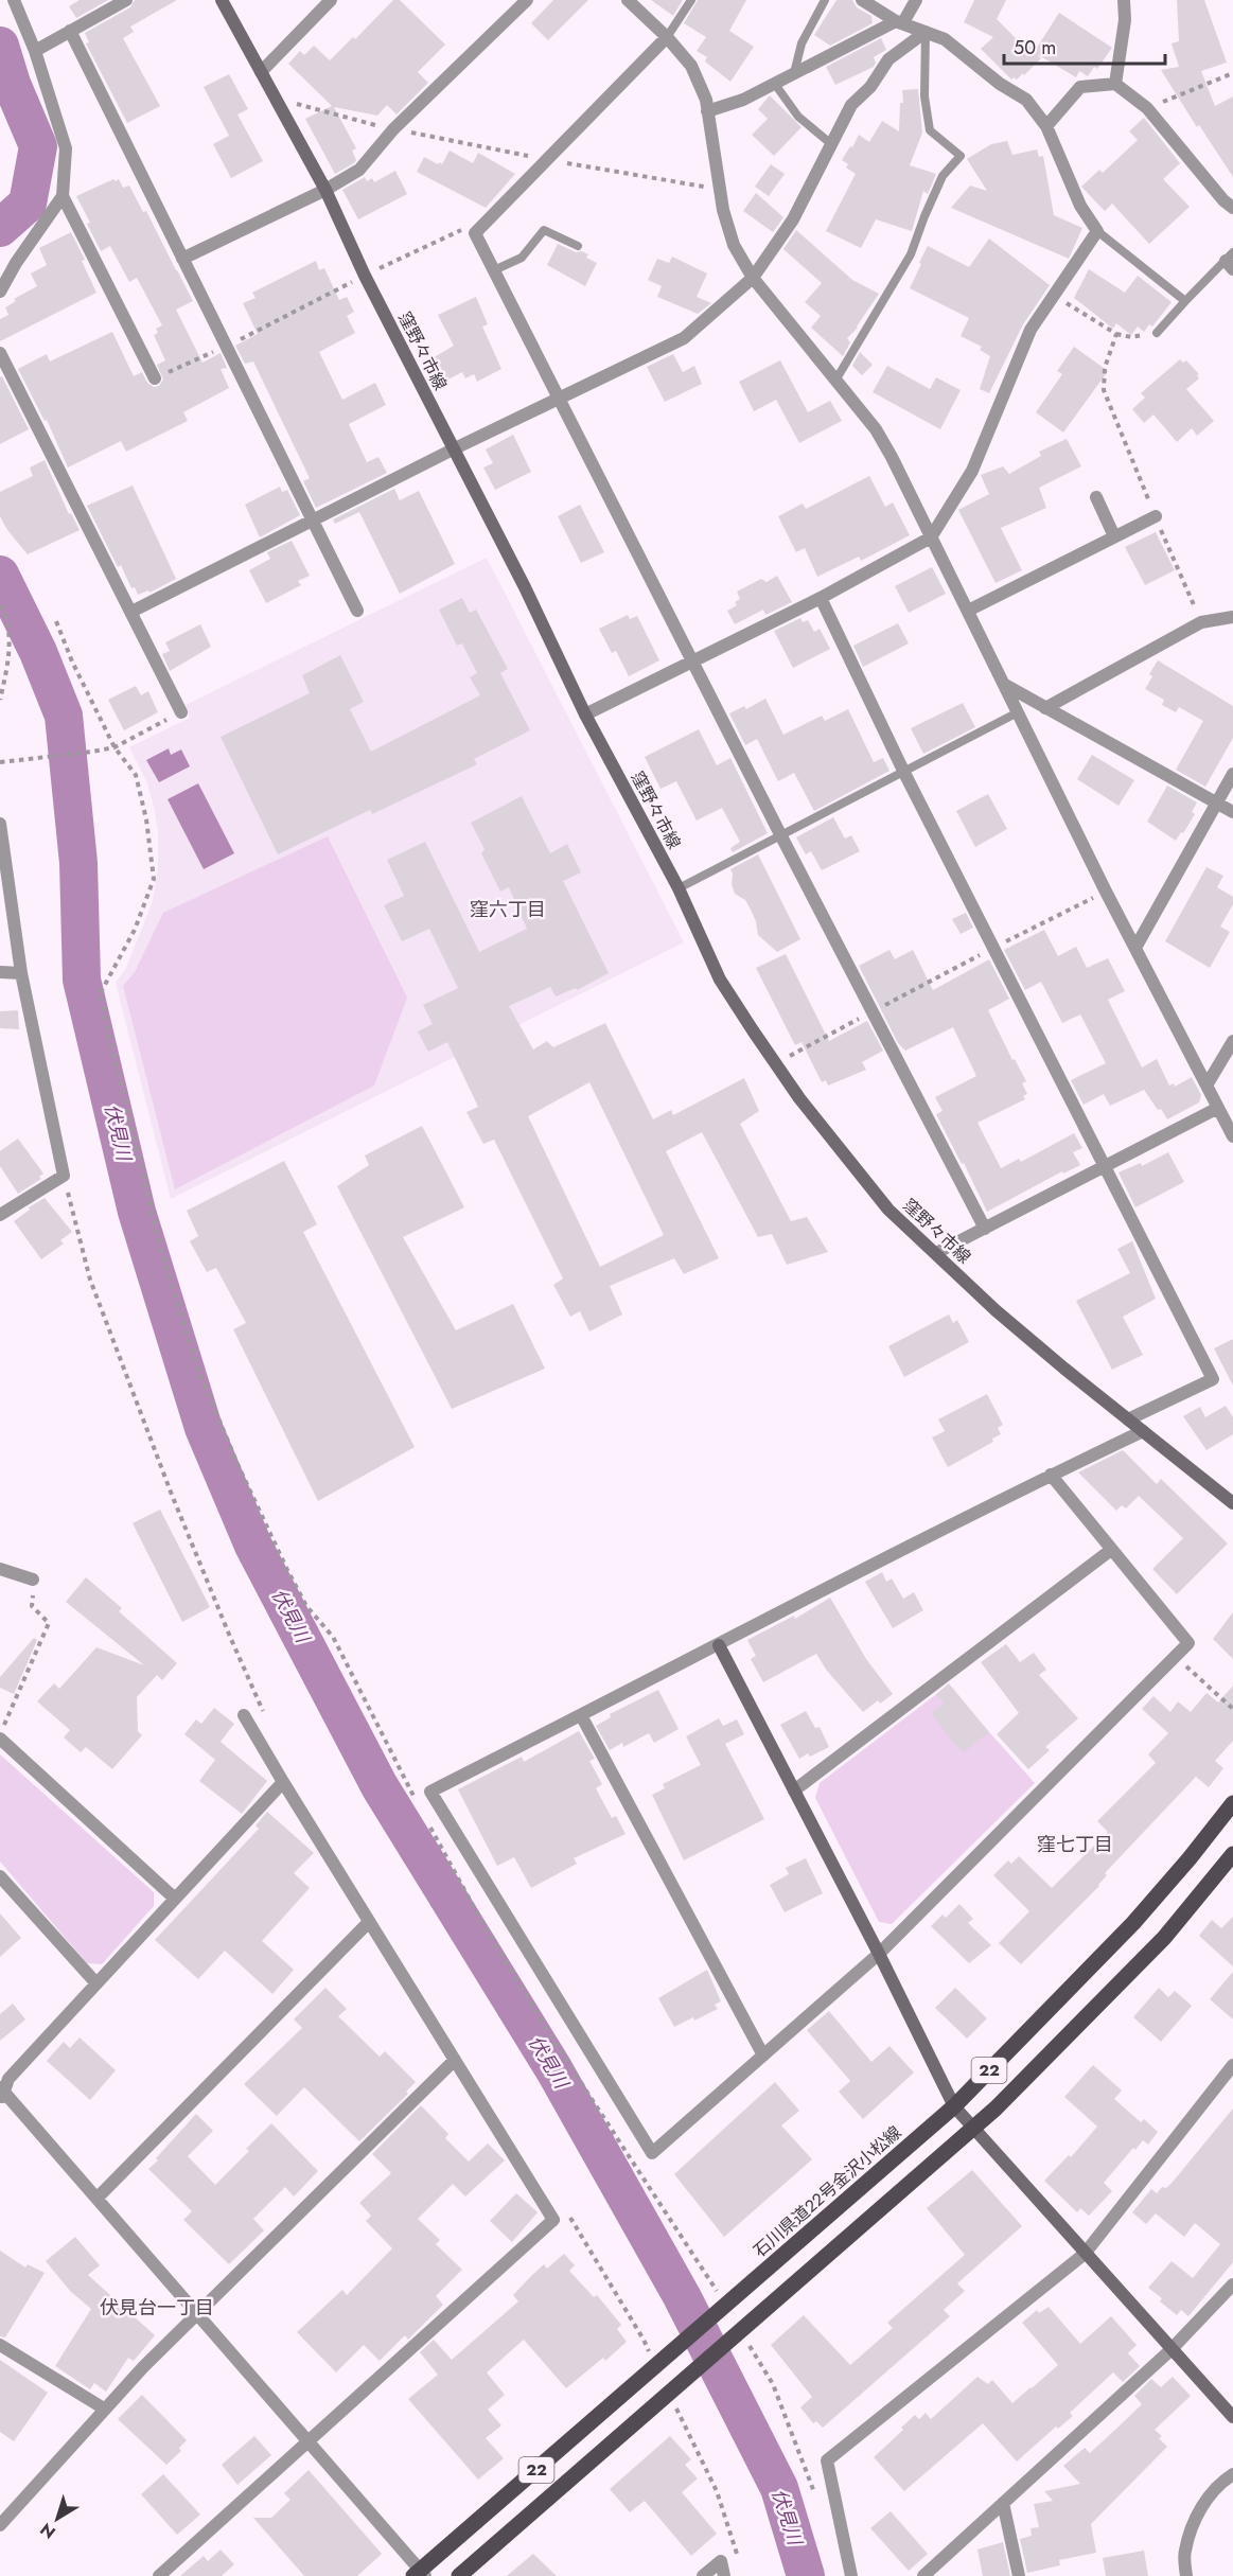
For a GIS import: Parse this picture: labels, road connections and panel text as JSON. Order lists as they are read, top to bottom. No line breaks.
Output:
{"streets":{"main road":["窪野々市線","22","石川県道22号金沢小松線"]},"districts":["窪六丁目","窪七丁目","伏見台一丁目"],"water":["伏見川"],"scale_bar":"50 m","north":"bottom left"}
